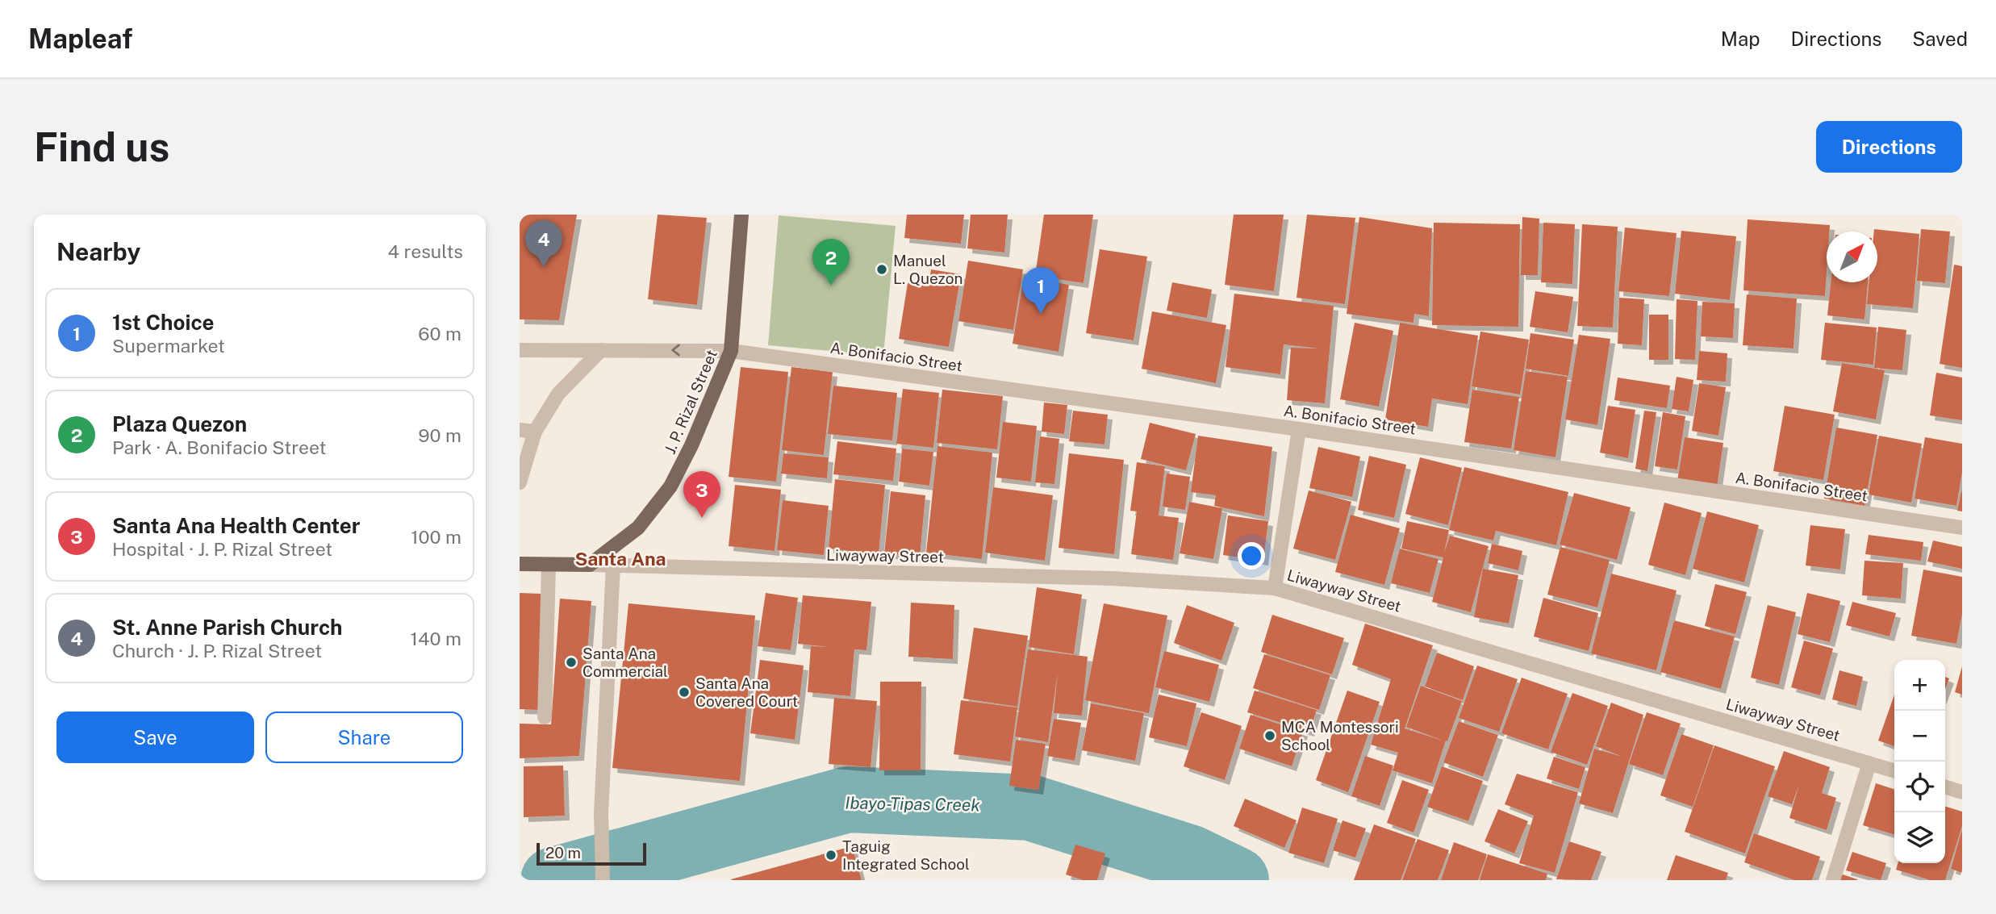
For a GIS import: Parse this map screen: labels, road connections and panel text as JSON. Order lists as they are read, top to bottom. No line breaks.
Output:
{"streets":{"main road":["J. P. Rizal Street"],"street":["A. Bonifacio Street","Liwayway Street"]},"crossings":[["A. Bonifacio Street","J. P. Rizal Street"],["J. P. Rizal Street","Liwayway Street"]],"districts":["Santa Ana"],"water":["Ibayo-Tipas Creek"],"places":["Manuel L. Quezon","Santa Ana Commercial","Santa Ana Covered Court","MCA Montessori School","Taguig Integrated School"],"scale_bar":"20 m","north":"top right","page":{"header":"Mapleaf","nav":["Map","Directions","Saved"],"buttons":["Directions",["Save","Share"]],"title":"Find us","heading":["Nearby","4 results"],"pins":["4","2","1","3"],"list":[{"mark":"1","name":"1st Choice","note":"Supermarket","value":"60 m"},{"mark":"2","name":"Plaza Quezon","note":"Park · A. Bonifacio Street","value":"90 m"},{"mark":"3","name":"Santa Ana Health Center","note":"Hospital · J. P. Rizal Street","value":"100 m"},{"mark":"4","name":"St. Anne Parish Church","note":"Church · J. P. Rizal Street","value":"140 m"}],"map_buttons":["+","−"],"scale":"20 m"}}
